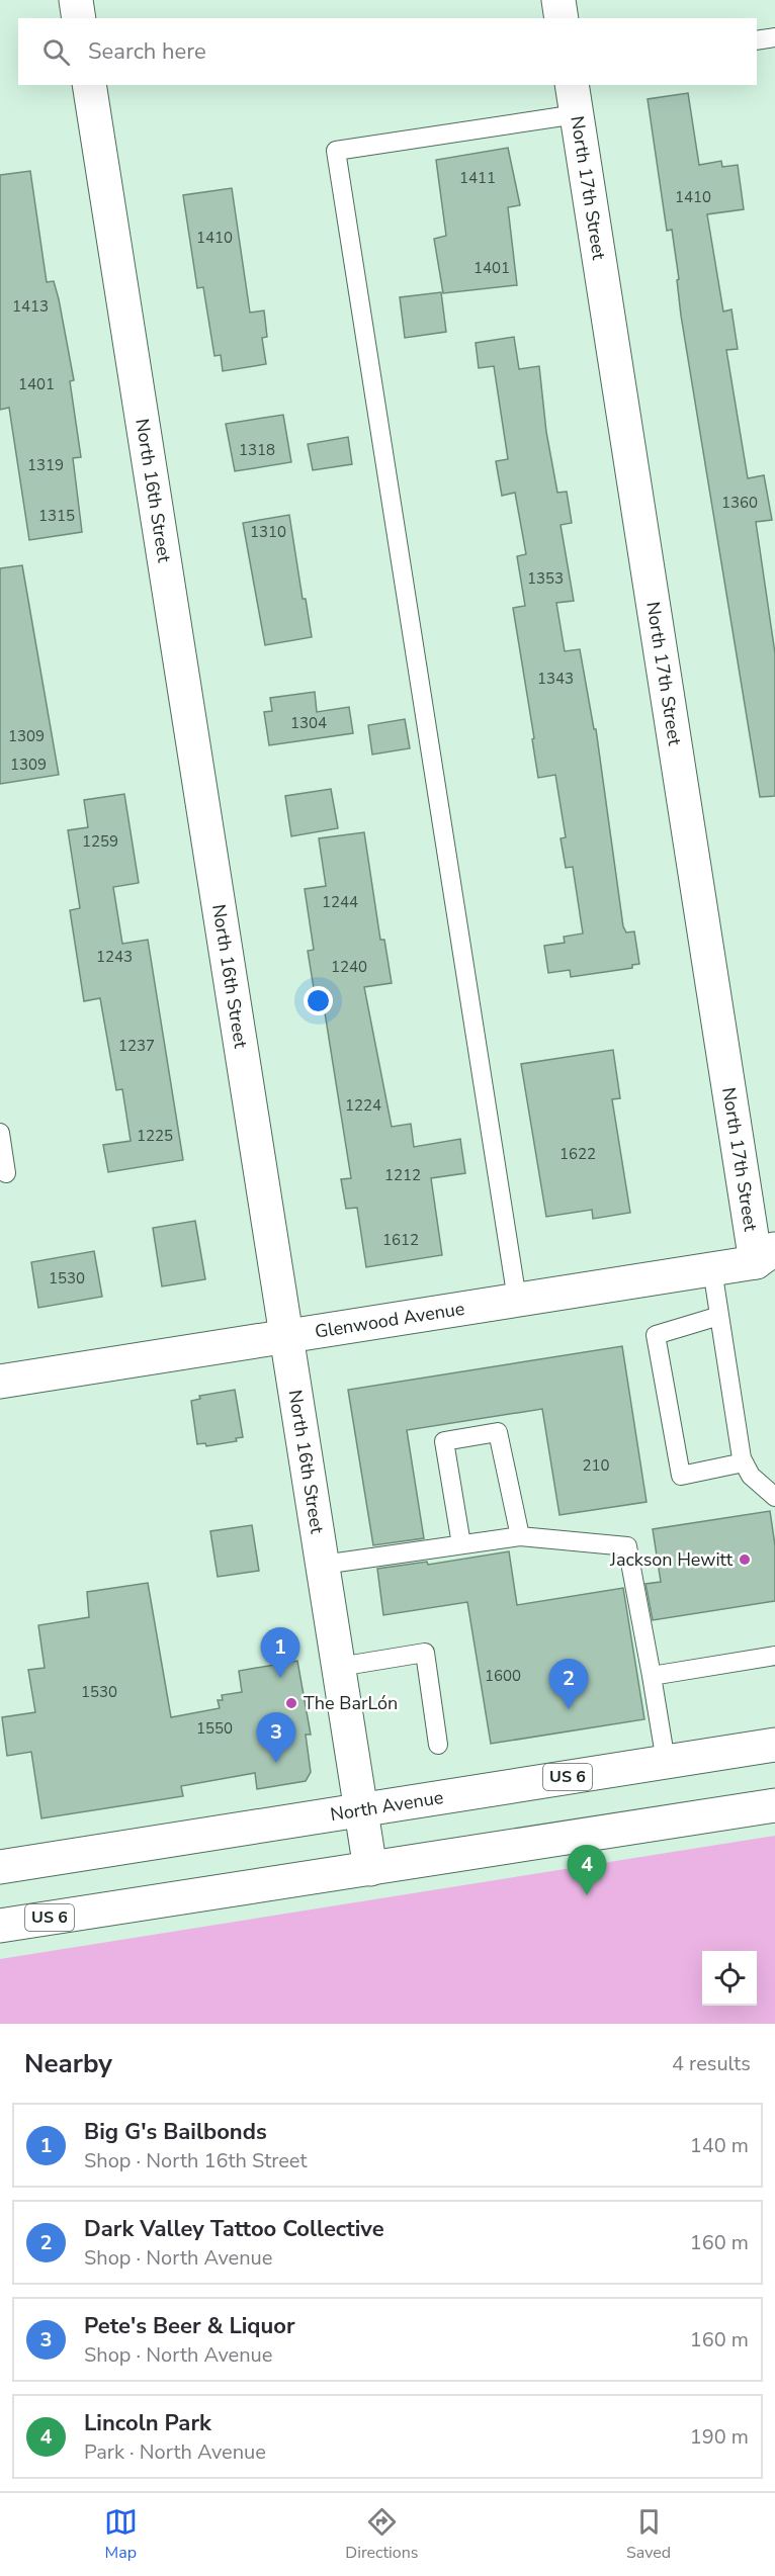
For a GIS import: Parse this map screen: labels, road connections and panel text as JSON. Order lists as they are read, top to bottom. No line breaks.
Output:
{"streets":{"street":["North 17th Street","North 16th Street","Glenwood Avenue","US 6","North Avenue"]},"crossings":[["North 17th Street","Glenwood Avenue"],["North 16th Street","Glenwood Avenue"],["North 16th Street","US 6"],["North 16th Street","North Avenue"]],"places":["Jackson Hewitt","The BarLón"],"house_numbers":["1411","1410","1410","1401","1413","1401","1318","1319","1360","1315","1310","1353","1343","1304","1309","1309","1259","1244","1243","1240","1237","1224","1225","1622","1212","1612","1530","210","1600","1530","1550"],"page":{"search":"Search here","pins":["1","2","3","4"],"heading":["Nearby","4 results"],"list":[{"mark":"1","name":"Big G's Bailbonds","note":"Shop · North 16th Street","value":"140 m"},{"mark":"2","name":"Dark Valley Tattoo Collective","note":"Shop · North Avenue","value":"160 m"},{"mark":"3","name":"Pete's Beer & Liquor","note":"Shop · North Avenue","value":"160 m"},{"mark":"4","name":"Lincoln Park","note":"Park · North Avenue","value":"190 m"}],"nav":["Map","Directions","Saved"]}}
